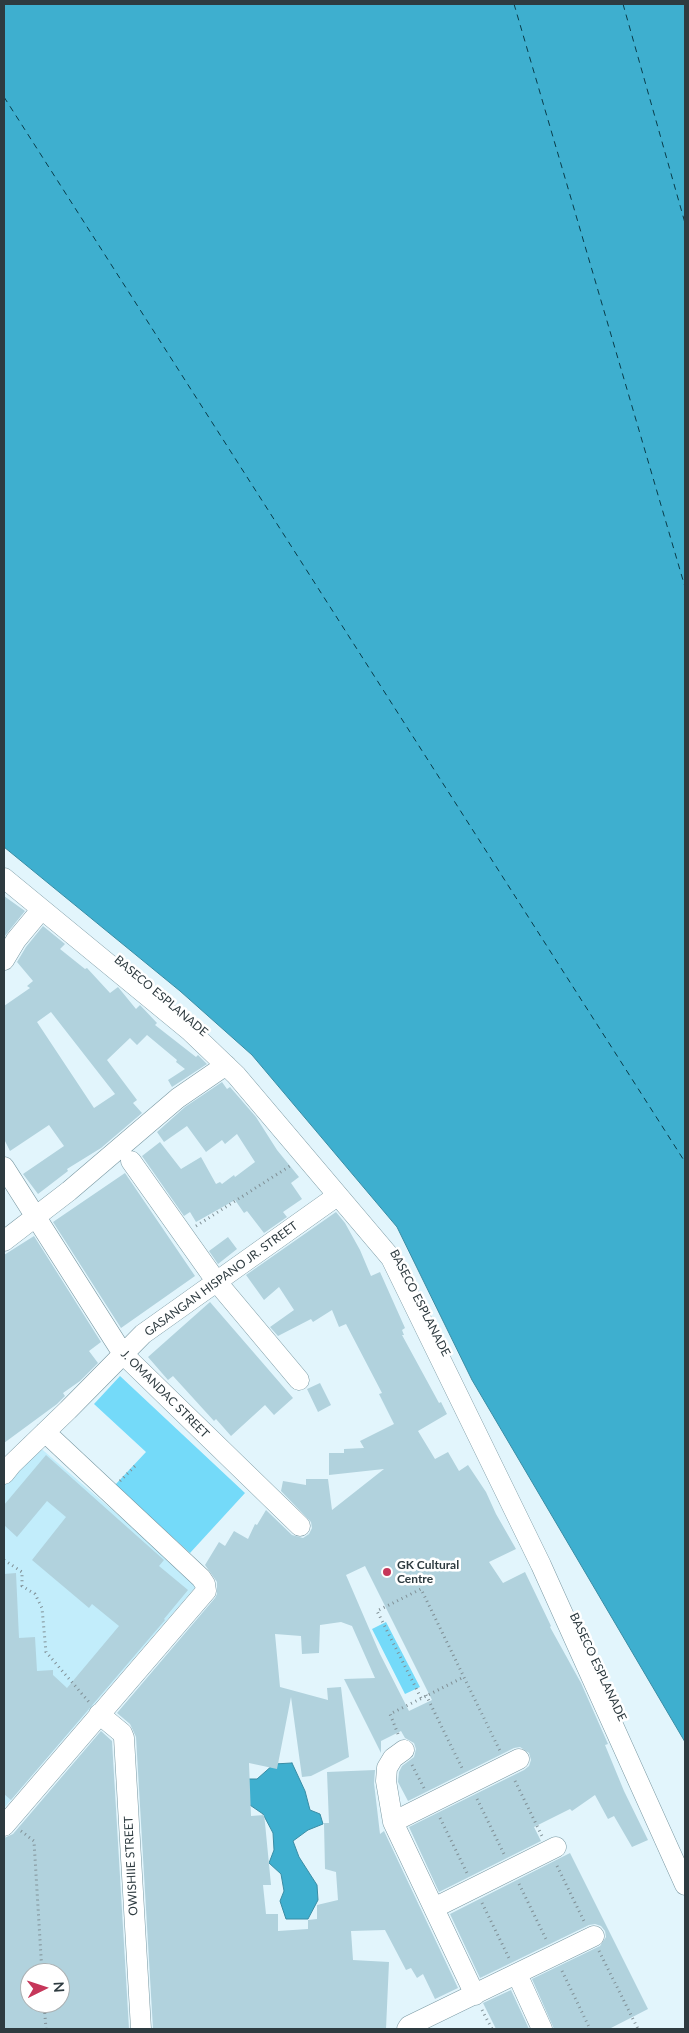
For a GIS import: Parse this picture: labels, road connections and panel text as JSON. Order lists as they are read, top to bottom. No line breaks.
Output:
{"streets":{"street":["BASECO ESPLANADE","GASANGAN HISPANO JR. STREET","J. OMANDAC STREET","OWISHIIE STREET"]},"crossings":[["GASANGAN HISPANO JR. STREET","J. OMANDAC STREET"]],"places":["GK Cultural Centre"],"north":"right"}
